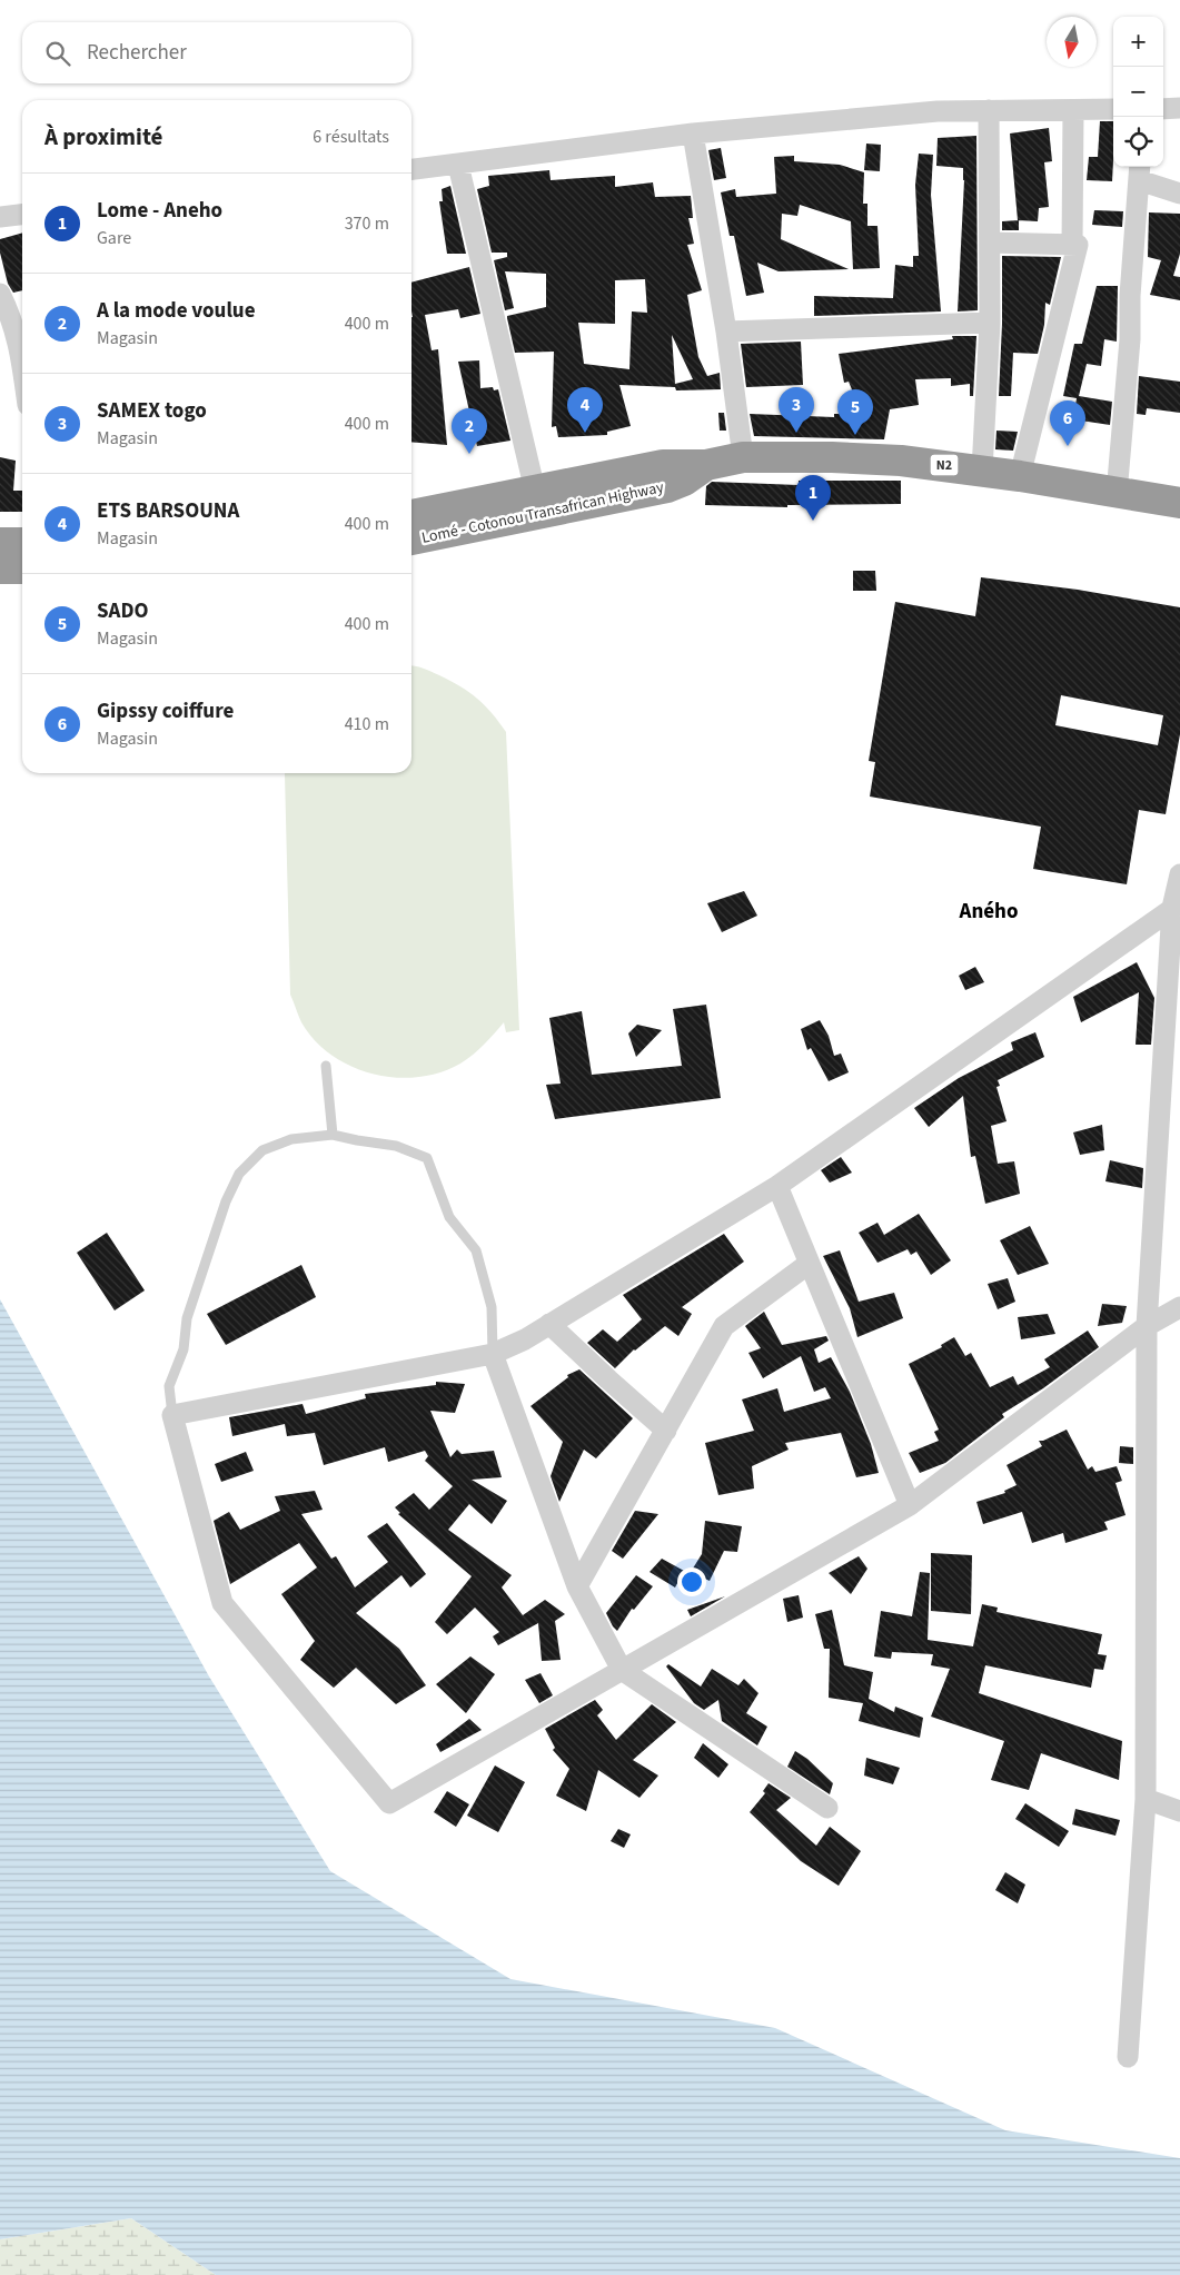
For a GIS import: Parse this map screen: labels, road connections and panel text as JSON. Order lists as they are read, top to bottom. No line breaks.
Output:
{"streets":{"highway":["N2","Lomé - Cotonou Transafrican Highway"]},"districts":["Aného"],"north":"bottom","page":{"map_buttons":["+","−"],"search":"Rechercher","heading":["À proximité","6 résultats"],"list":[{"mark":"1","name":"Lome - Aneho","note":"Gare","value":"370 m"},{"mark":"2","name":"A la mode voulue","note":"Magasin","value":"400 m"},{"mark":"3","name":"SAMEX togo","note":"Magasin","value":"400 m"},{"mark":"4","name":"ETS BARSOUNA","note":"Magasin","value":"400 m"},{"mark":"5","name":"SADO","note":"Magasin","value":"400 m"},{"mark":"6","name":"Gipssy coiffure","note":"Magasin","value":"410 m"}],"pins":["3","4","5","6","2","1"]}}
